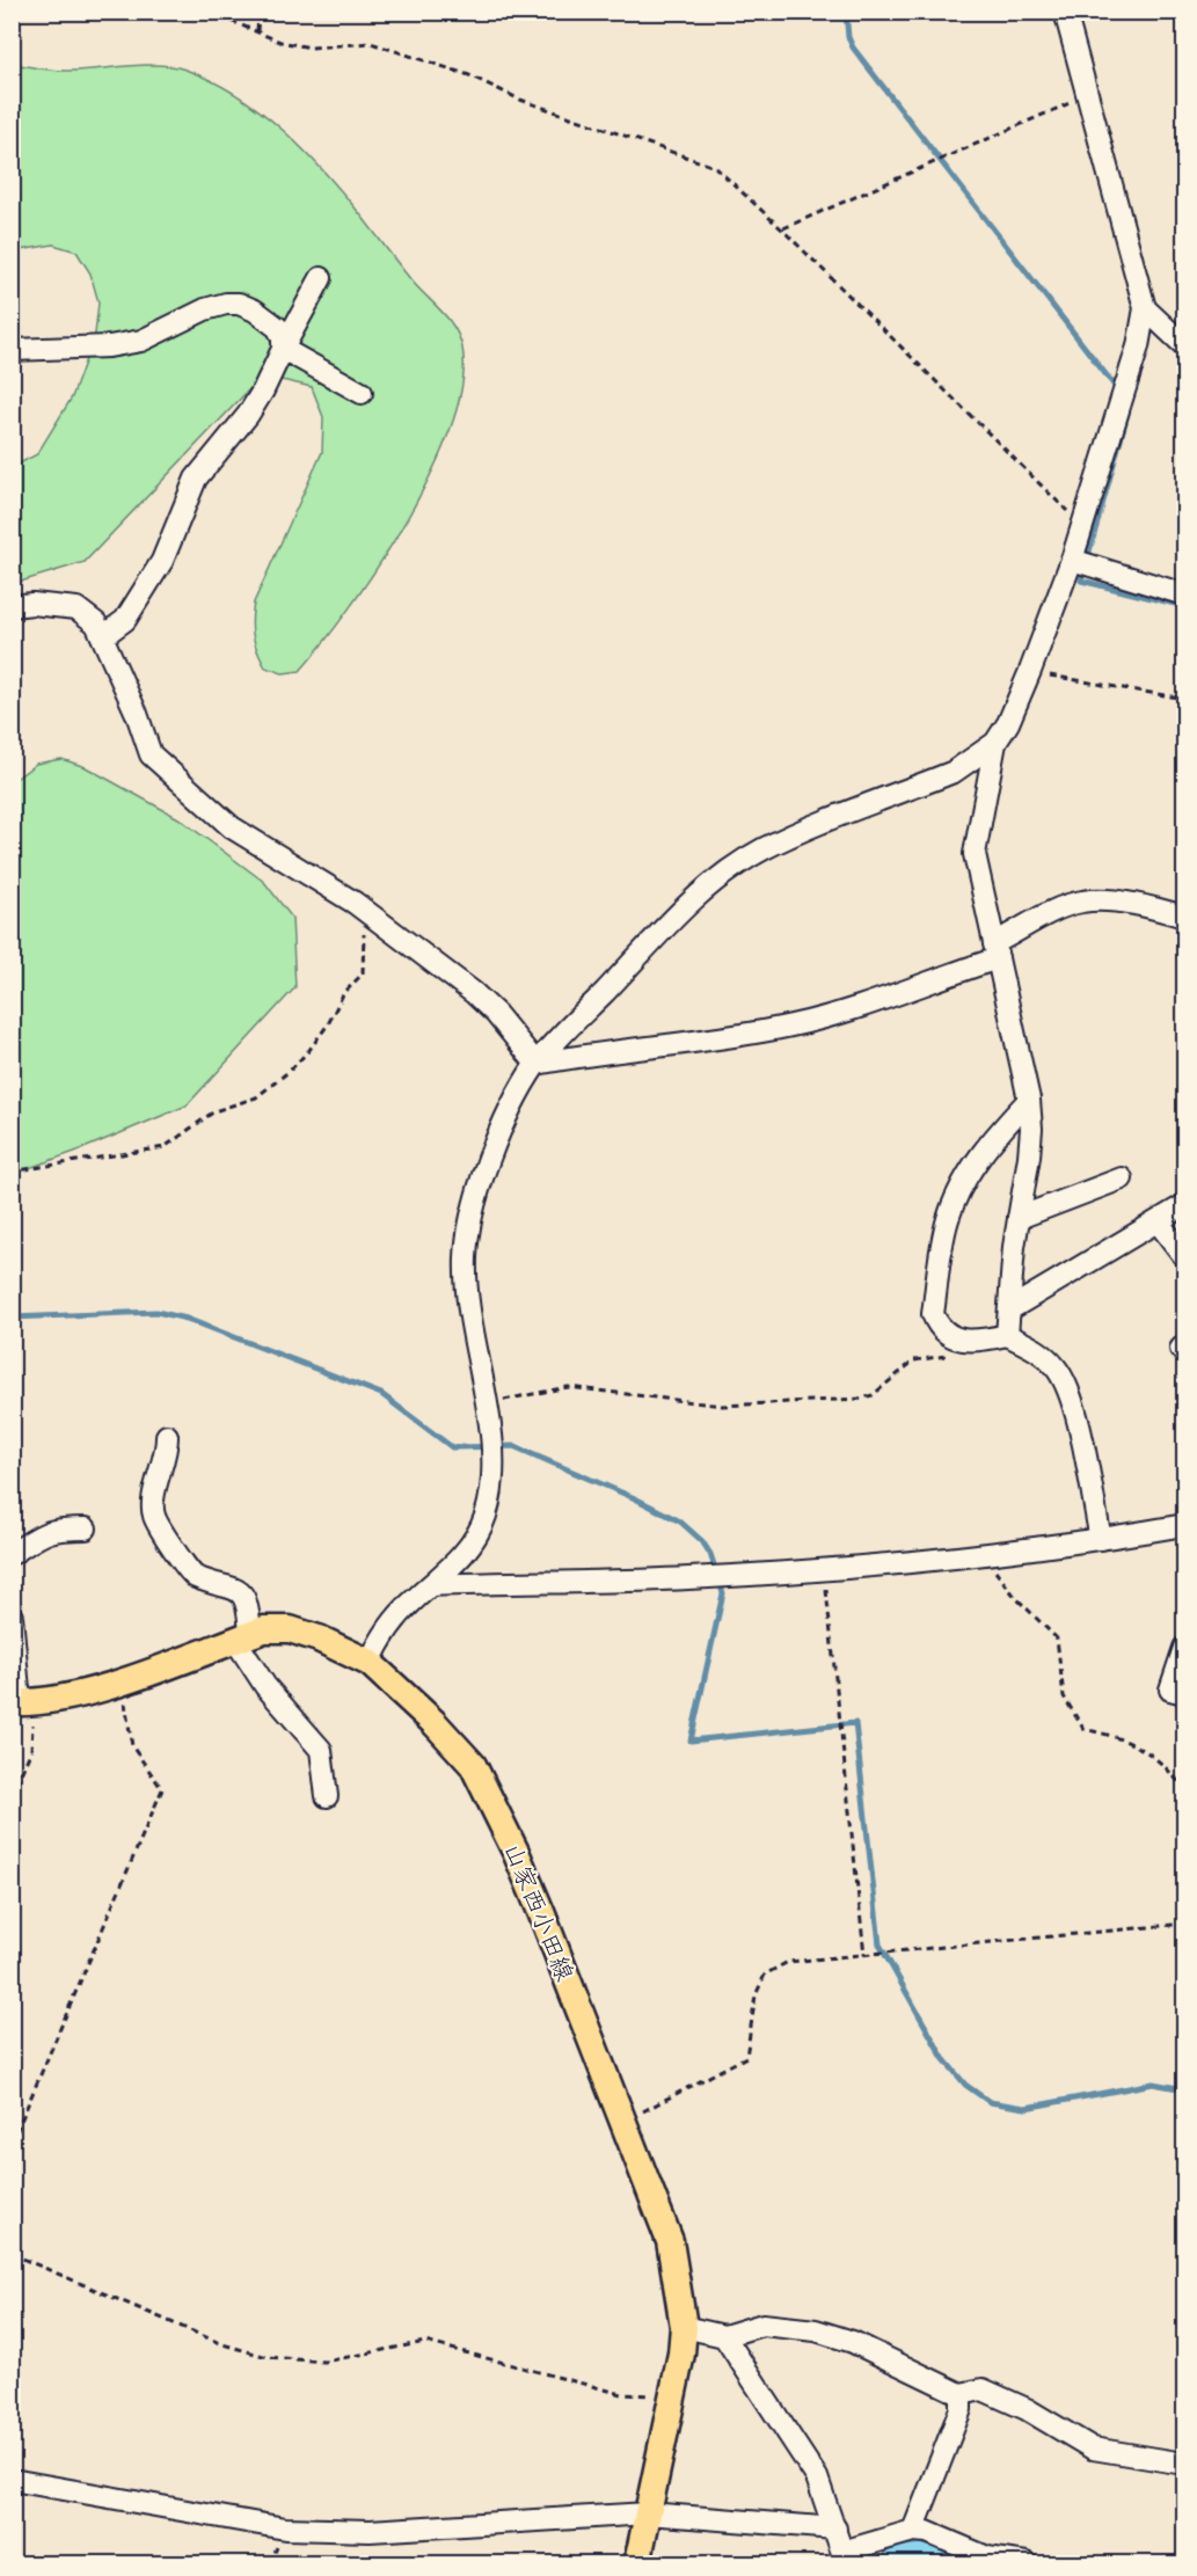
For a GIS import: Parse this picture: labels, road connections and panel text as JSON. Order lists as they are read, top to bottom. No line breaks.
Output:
{"streets":{"main road":["山家西小田線"]}}
